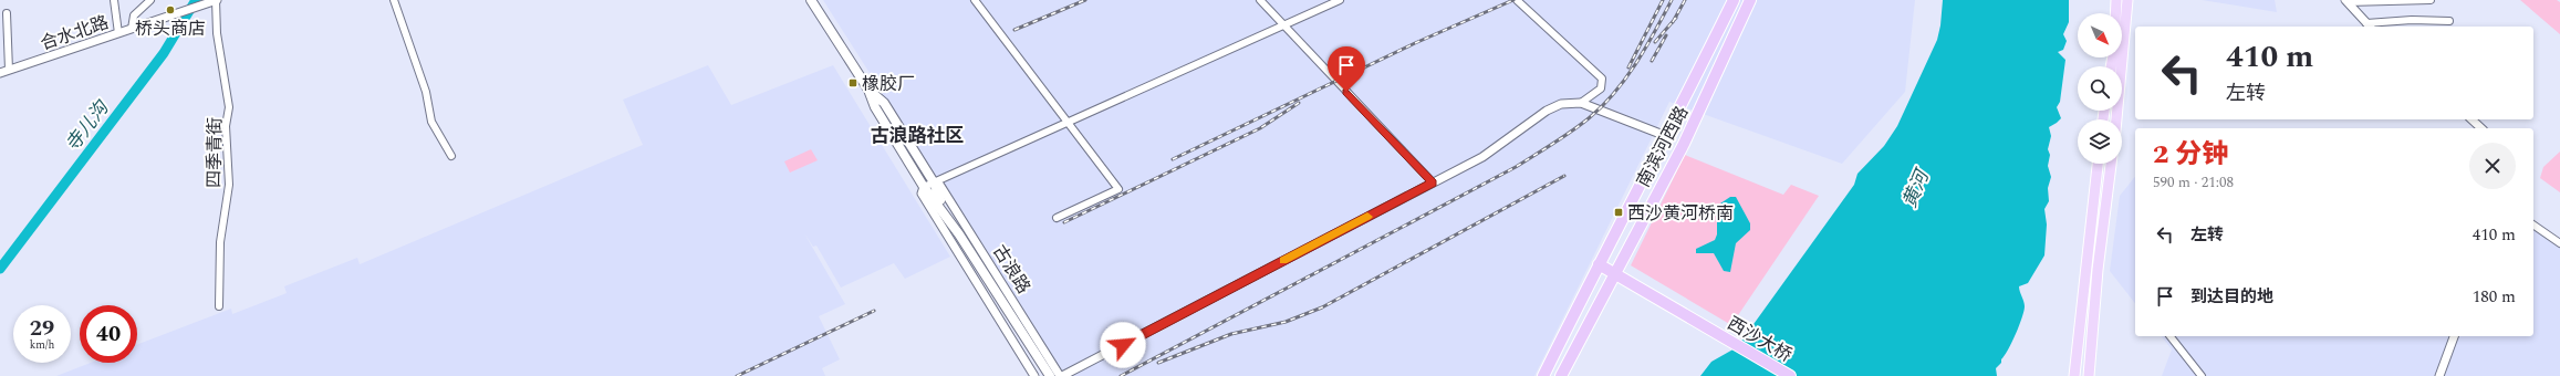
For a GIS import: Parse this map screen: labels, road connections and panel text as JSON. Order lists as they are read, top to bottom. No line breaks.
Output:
{"streets":{"highway":["南滨河西路","西沙大桥"],"main road":["古浪路"],"street":["合水北路","四季青街"]},"crossings":[["合水北路","四季青街"],["南滨河西路","西沙大桥"]],"districts":["古浪路社区"],"water":["寺儿沟","黄河"],"places":{"other":["桥头商店"],"transit":["橡胶厂","西沙黄河桥南"]},"north":"bottom right","page":{"turn":["410 m","左转"],"heading":["2 分钟","590 m · 21:08"],"list":[{"name":"左转","value":"410 m"},{"name":"到达目的地","value":"180 m"}],"speed":"29 km/h","limit":"40"}}
